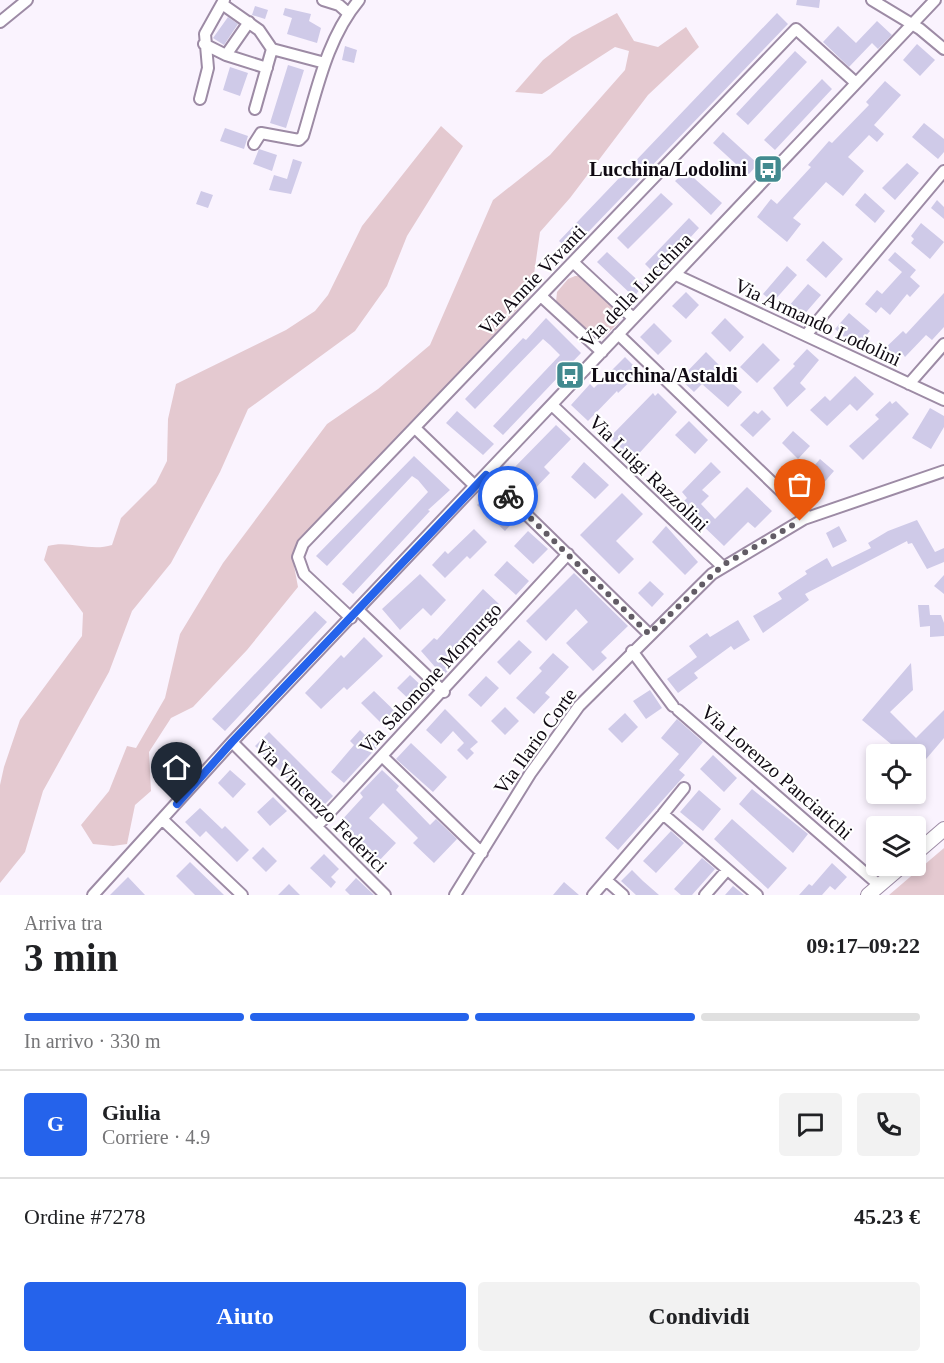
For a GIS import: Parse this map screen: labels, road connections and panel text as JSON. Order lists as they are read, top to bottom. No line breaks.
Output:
{"streets":{"street":["Via Annie Vivanti","Via della Lucchina","Via Armando Lodolini","Via Luigi Razzolini","Via Salomone Morpurgo","Via Ilario Corte","Via Lorenzo Panciatichi","Via Vincenzo Federici"]},"crossings":[["Via Annie Vivanti","Via della Lucchina"],["Via della Lucchina","Via Armando Lodolini"],["Via della Lucchina","Via Luigi Razzolini"],["Via della Lucchina","Via Vincenzo Federici"],["Via Luigi Razzolini","Via Ilario Corte"],["Via Salomone Morpurgo","Via Vincenzo Federici"],["Via Ilario Corte","Via Lorenzo Panciatichi"]],"places":{"bus stop":["Lucchina/Lodolini","Lucchina/Astaldi"]},"page":{"heading":["3 min","Arriva tra","09:17–09:22"],"panel":["Giulia","Corriere · 4.9","Ordine #7278","45.23 €"],"bar":"In arrivo · 330 m","round":"G","buttons":["Aiuto","Condividi"]}}
